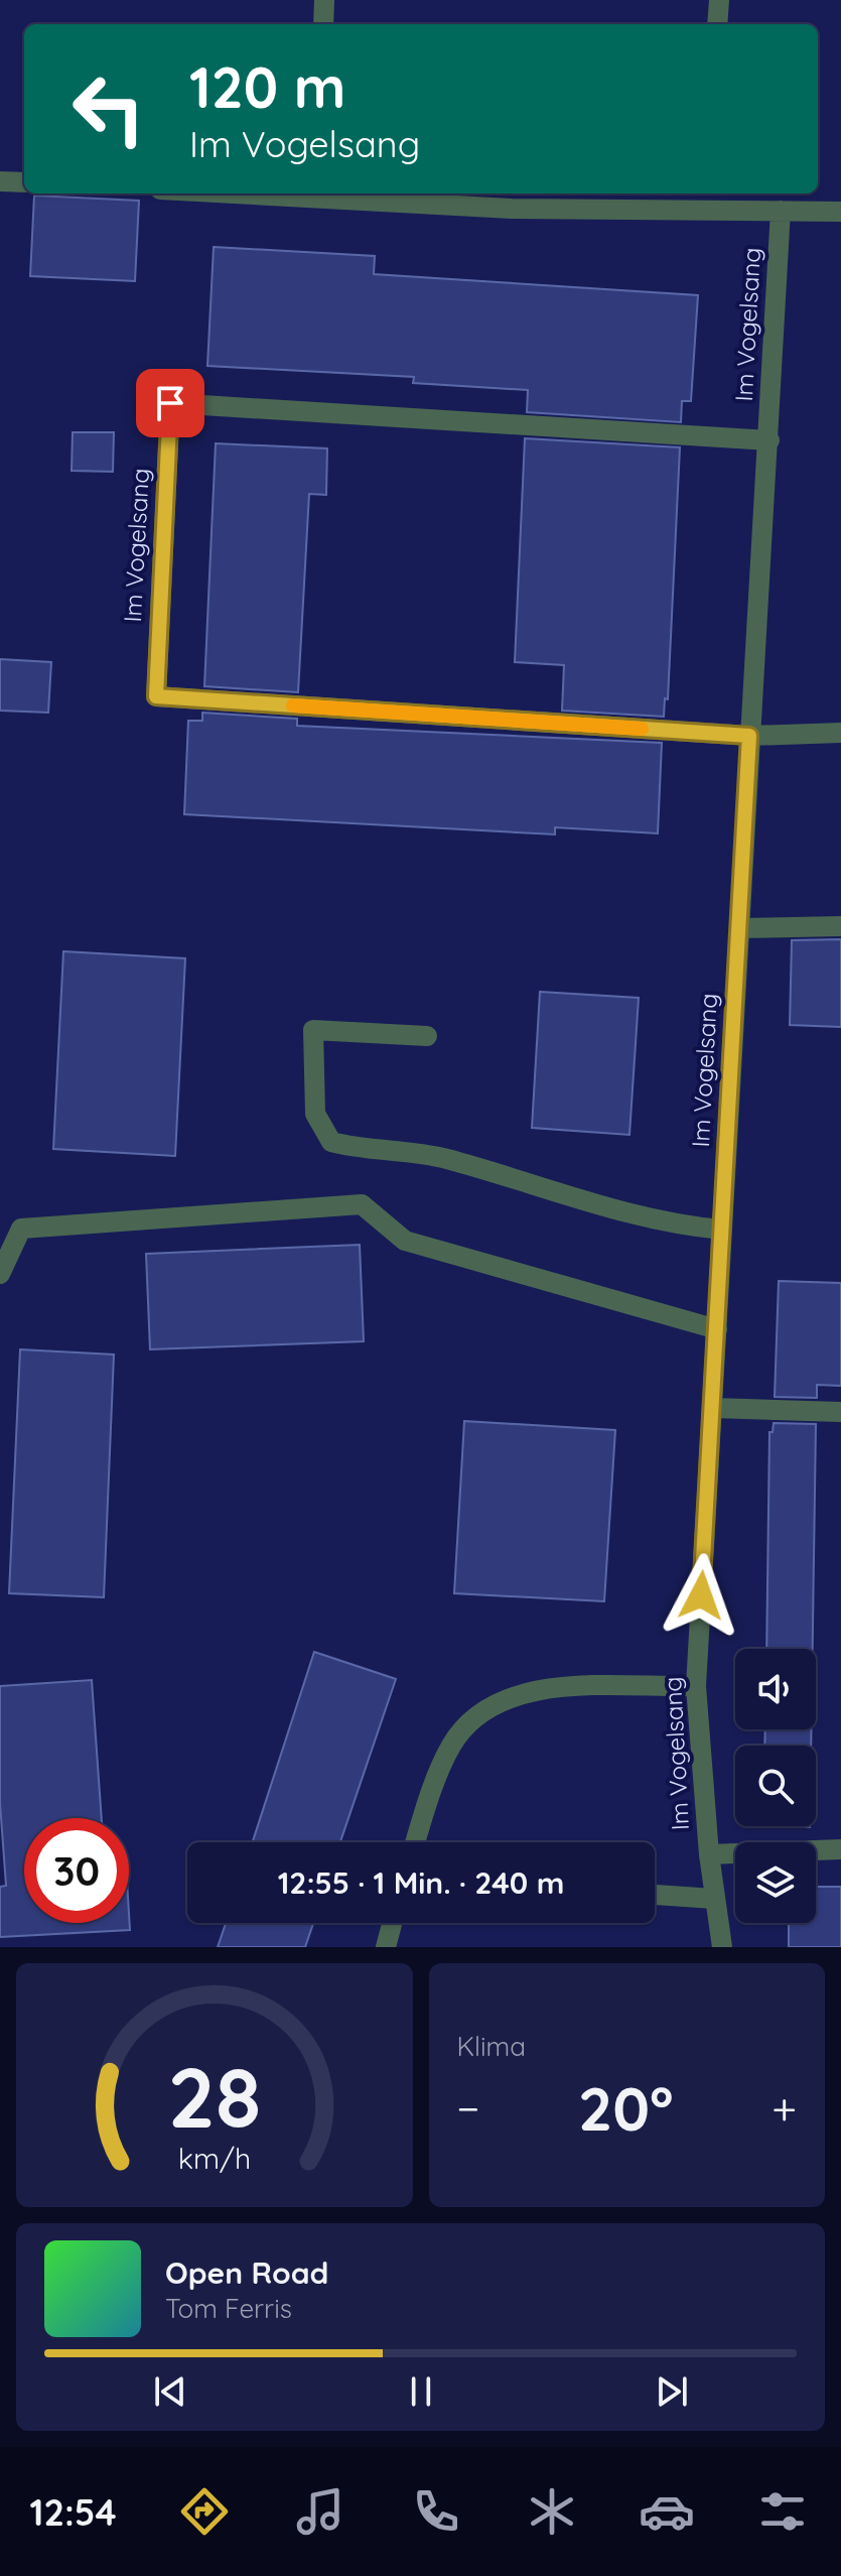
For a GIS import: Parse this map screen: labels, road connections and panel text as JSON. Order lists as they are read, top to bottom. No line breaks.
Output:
{"streets":{"street":["Im Vogelsang"]},"page":{"turn":["120 m","Im Vogelsang"],"limit":"30","trip":"12:55 · 1 Min. · 240 m","tile":"Klima","heat":["−","20°","+"],"song":["Open Road","Tom Ferris"],"tabs":"12:54","gauge":["28","km/h"]}}
